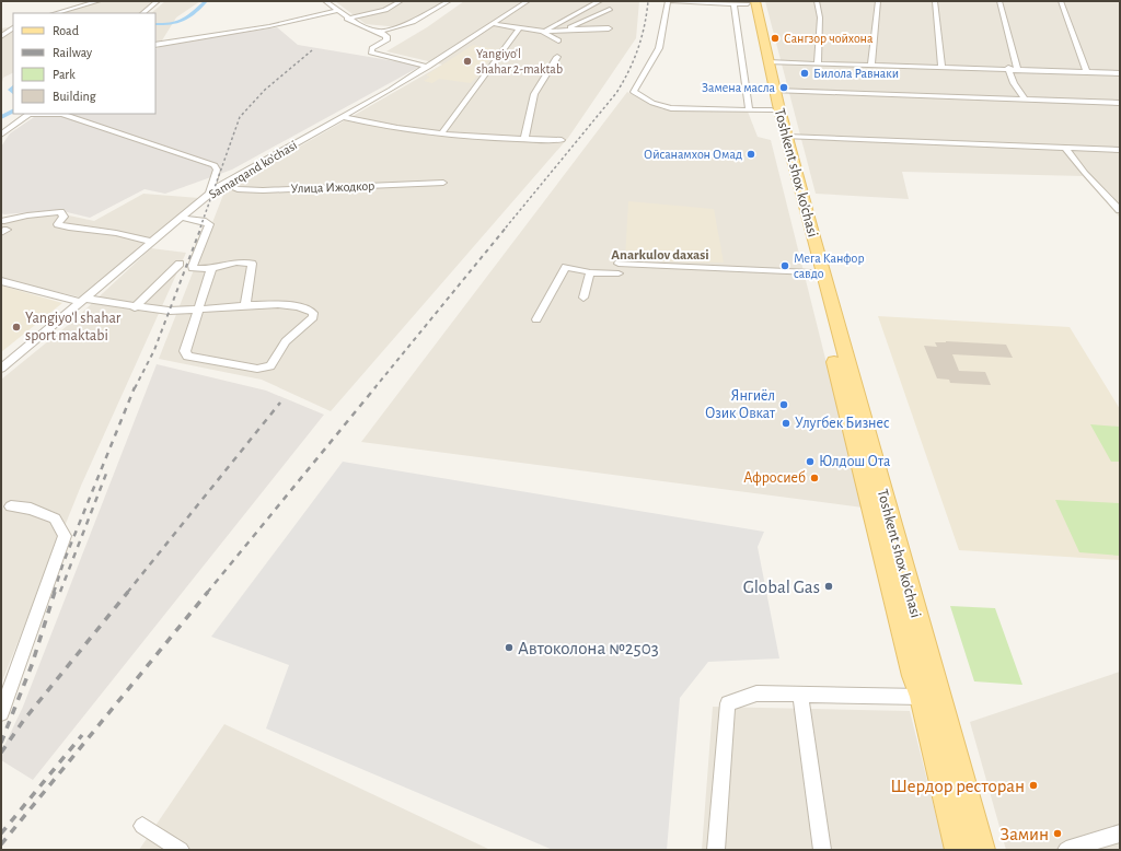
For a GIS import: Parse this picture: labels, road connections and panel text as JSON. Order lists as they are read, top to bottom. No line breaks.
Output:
{"streets":{"main road":["Toshkent shox ko'chasi"],"street":["Samarqand ko'chasi","Улица Ижодкор"]},"crossings":[["Samarqand ko'chasi","Улица Ижодкор"]],"districts":["Anarkulov daxasi"],"places":["Сангзор чойхона","Yangiyo'l shahar 2-maktab","Билола Равнаки","Замена масла","Ойсанамхон Омад","Мега Канфор савдо","Yangiyo'l shahar sport maktabi","Янгиёл Озик Овкат","Улугбек Бизнес","Юлдош Ота","Афросиеб","Global Gas","Автоколона №2503","Шердор ресторан","Замин"],"legend":["Road","Railway","Park","Building"]}
